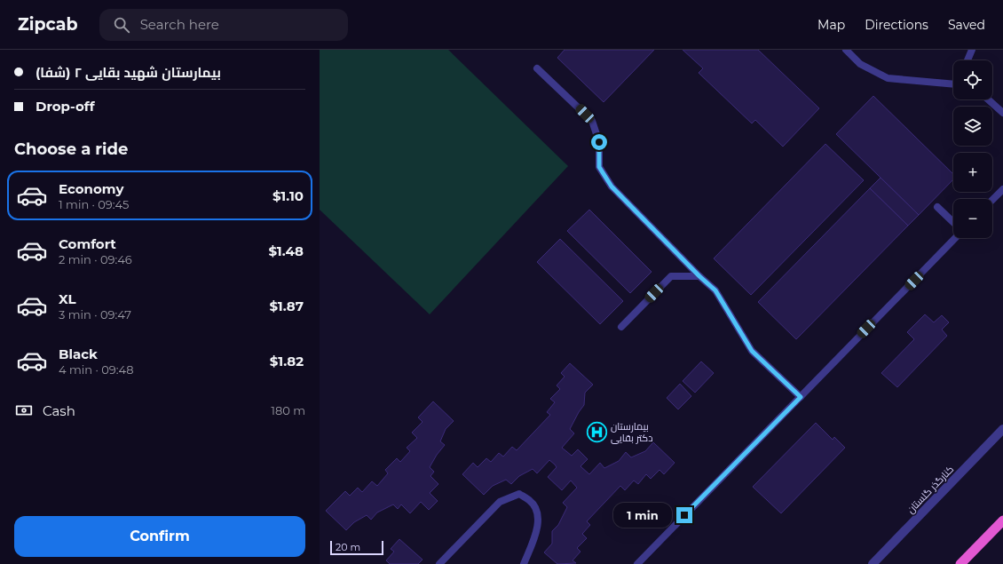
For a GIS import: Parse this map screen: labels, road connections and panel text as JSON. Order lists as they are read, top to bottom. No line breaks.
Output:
{"streets":{"street":["کنارگذر گلستان"]},"places":{"hospital":["بیمارستان دکتر بقایی"]},"scale_bar":"20 m","page":{"header":"Zipcab","search":"Search here","nav":["Map","Directions","Saved"],"banner":["بیمارستان شهید بقایی ۲ (شفا)","Drop-off"],"map_buttons":["+","−"],"heading":"Choose a ride","list":[{"name":"Economy","note":"1 min · 09:45","value":"$1.10"},{"name":"Comfort","note":"2 min · 09:46","value":"$1.48"},{"name":"XL","note":"3 min · 09:47","value":"$1.87"},{"name":"Black","note":"4 min · 09:48","value":"$1.82"}],"pay":["Cash","180 m"],"bubble":"1 min","buttons":"Confirm","scale":"20 m"}}
